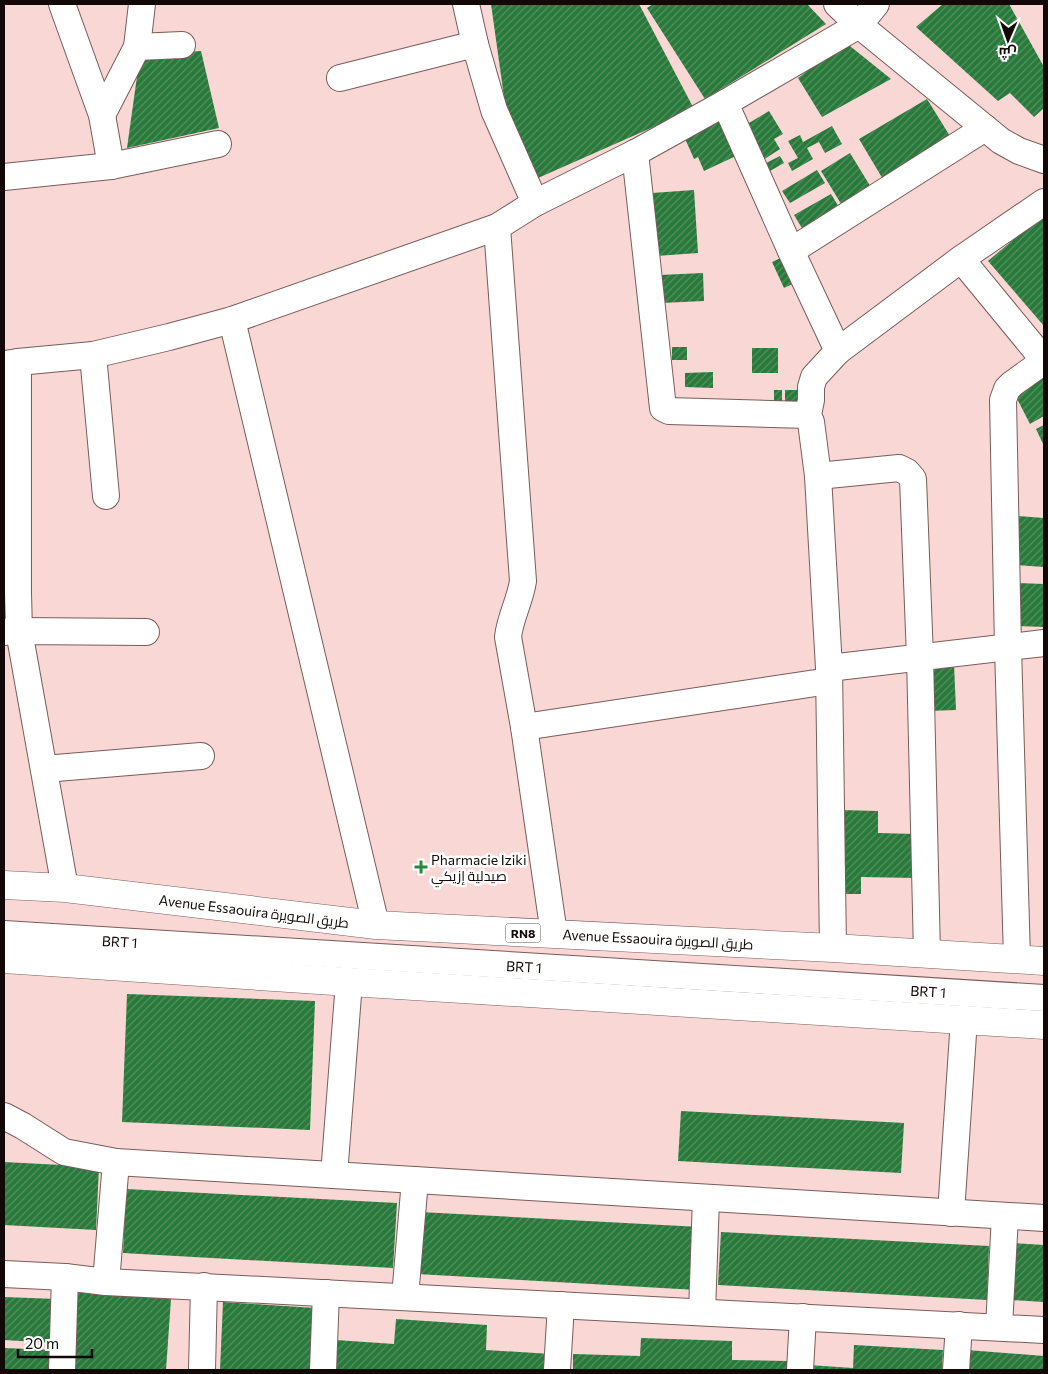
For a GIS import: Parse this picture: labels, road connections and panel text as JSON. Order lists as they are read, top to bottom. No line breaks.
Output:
{"streets":{"main road":["Avenue Essaouira طريق الصويرة","RN8"],"street":["BRT 1"]},"places":{"health":["Pharmacie Iziki صيدلية إزيكي"]},"scale_bar":"20 m","north":"bottom"}
